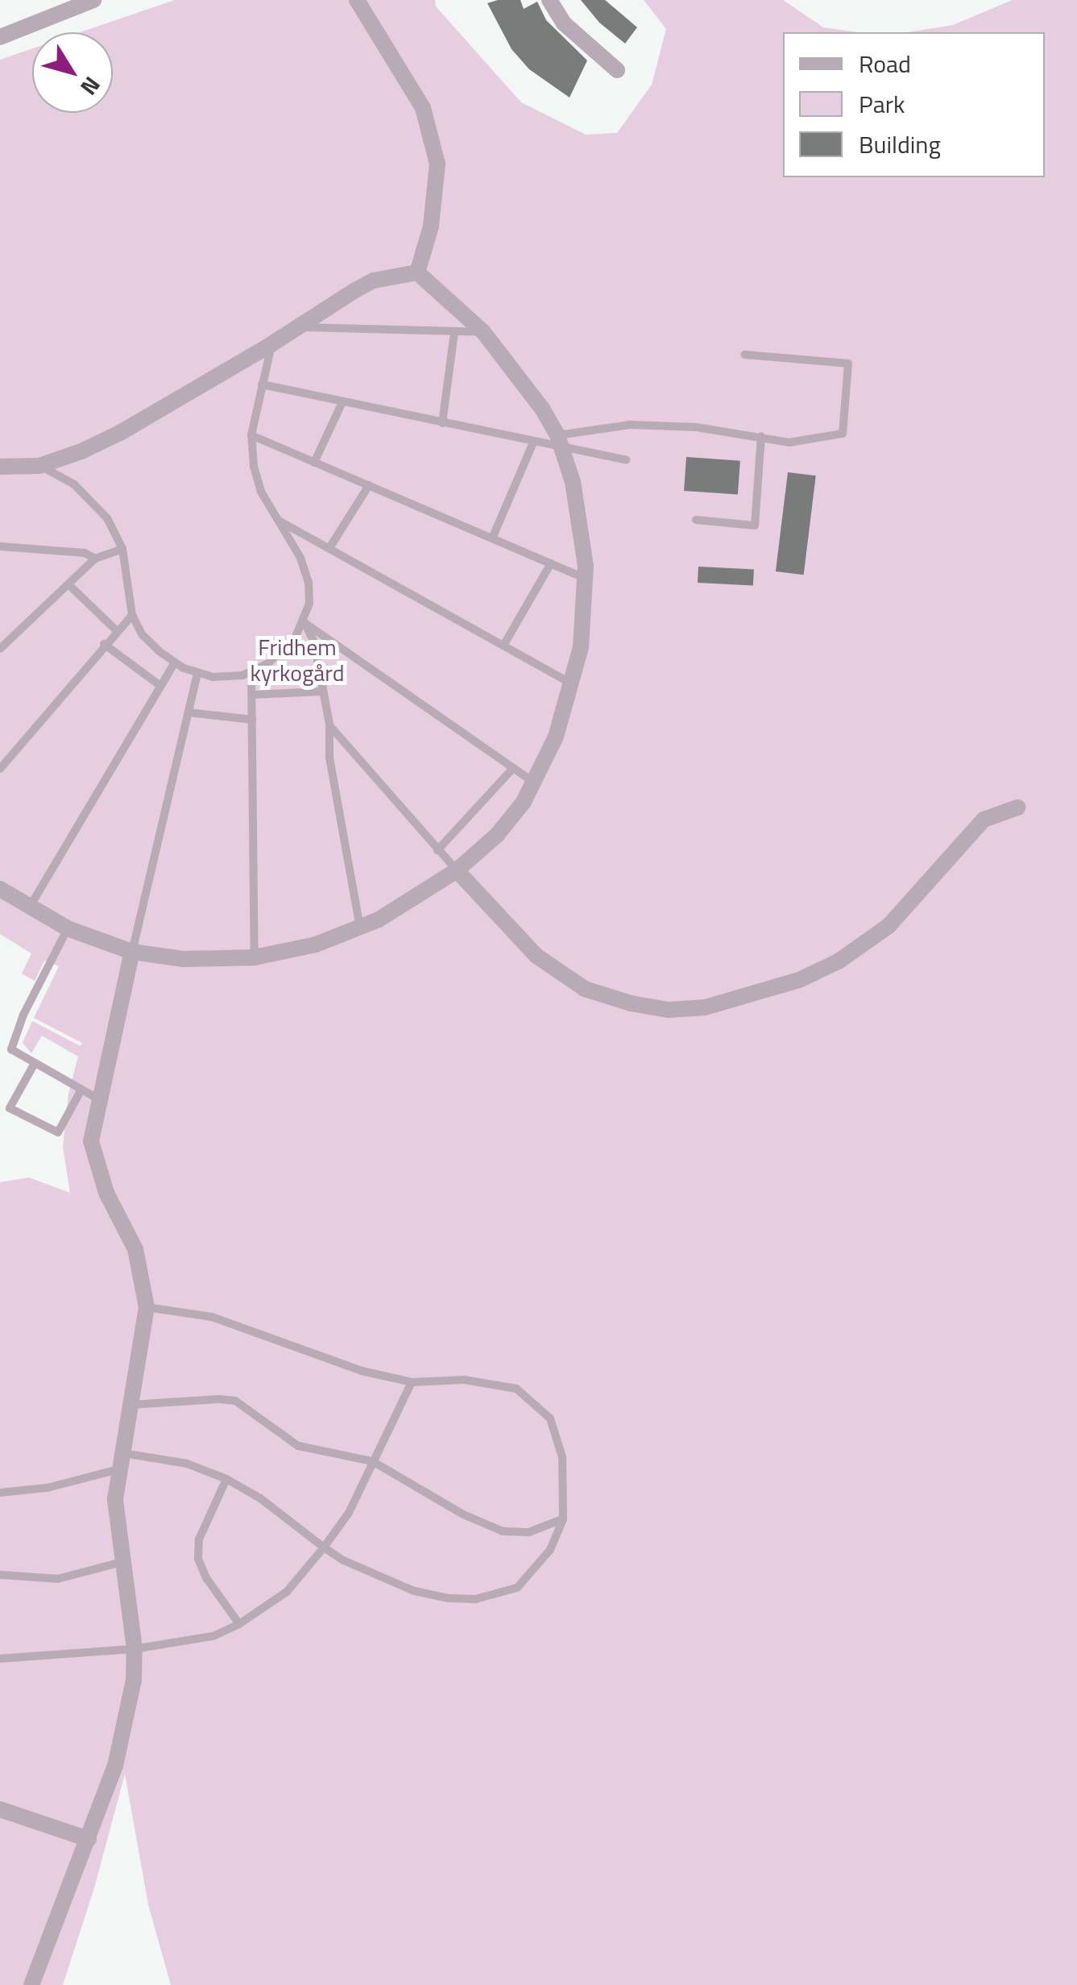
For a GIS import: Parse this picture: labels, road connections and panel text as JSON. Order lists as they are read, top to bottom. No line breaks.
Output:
{"parks":["Fridhem kyrkogård"],"legend":["Road","Park","Building"],"north":"bottom right"}
